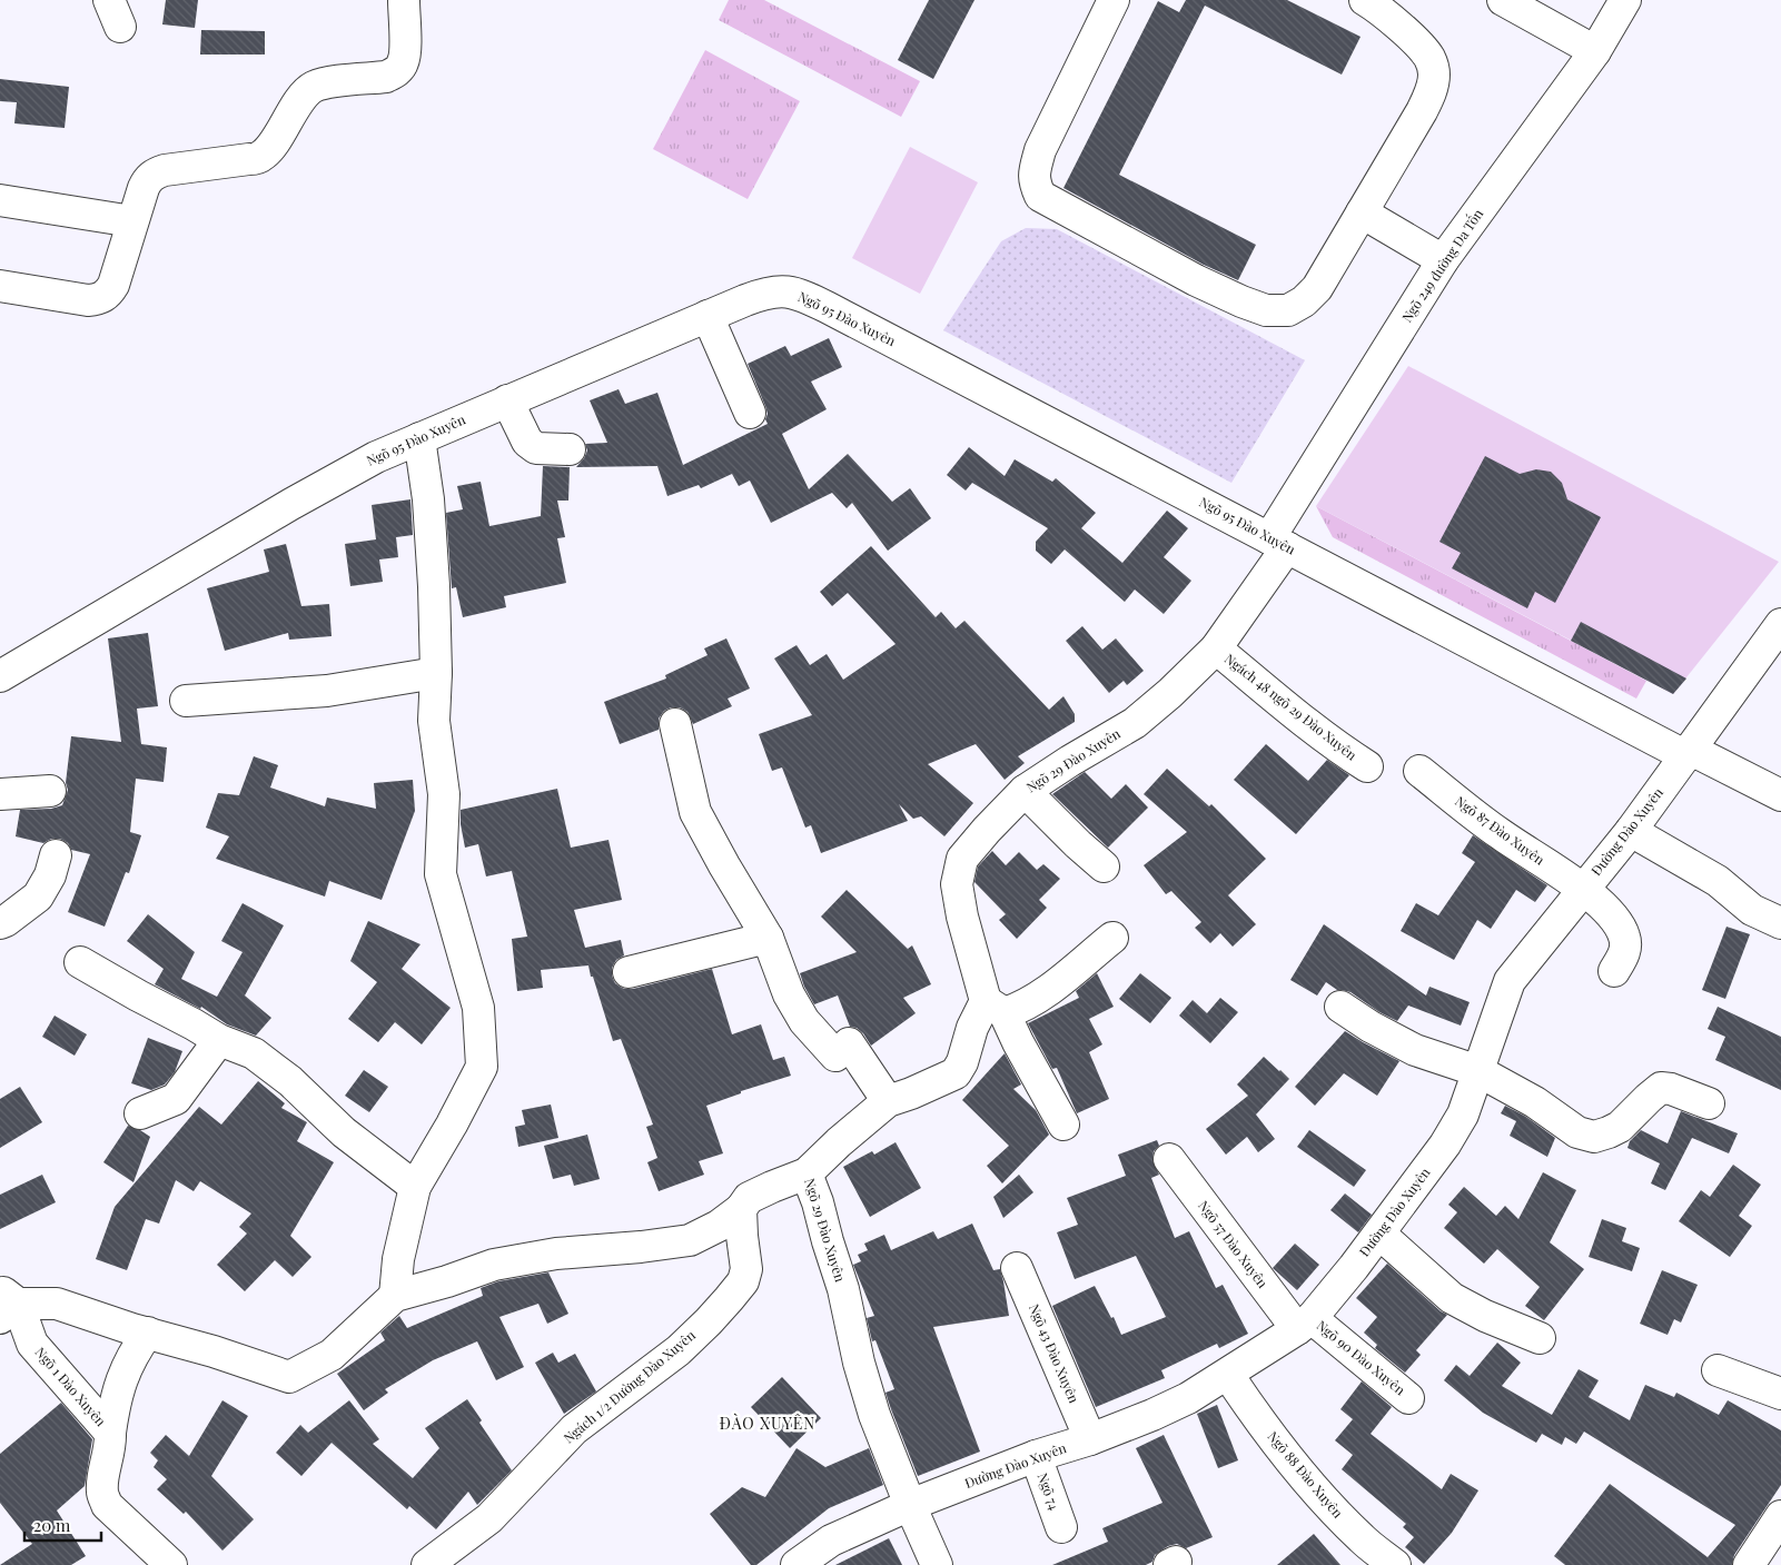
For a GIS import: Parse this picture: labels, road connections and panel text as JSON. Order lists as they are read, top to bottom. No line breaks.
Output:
{"streets":{"street":["Ngõ 249 đường Đa Tốn","Ngõ 95 Đào Xuyên","Ngách 48 ngõ 29 Đào Xuyên","Ngõ 29 Đào Xuyên","Ngõ 87 Đào Xuyên","Đường Đào Xuyên","Ngõ 57 Đào Xuyên","Ngõ 43 Đào Xuyên","Ngõ 90 Đào Xuyên","Ngõ 1 Đào Xuyên","Ngách 1/2 Đường Đào Xuyên","Ngõ 88 Đào Xuyên","Ngõ 74"]},"crossings":[["Ngõ 249 đường Đa Tốn","Ngõ 95 Đào Xuyên"],["Ngõ 249 đường Đa Tốn","Ngõ 29 Đào Xuyên"],["Ngõ 95 Đào Xuyên","Ngõ 29 Đào Xuyên"],["Ngõ 95 Đào Xuyên","Đường Đào Xuyên"],["Ngách 48 ngõ 29 Đào Xuyên","Ngõ 29 Đào Xuyên"],["Ngõ 29 Đào Xuyên","Đường Đào Xuyên"],["Ngõ 87 Đào Xuyên","Đường Đào Xuyên"],["Đường Đào Xuyên","Ngõ 57 Đào Xuyên"],["Đường Đào Xuyên","Ngõ 43 Đào Xuyên"],["Đường Đào Xuyên","Ngõ 90 Đào Xuyên"],["Đường Đào Xuyên","Ngõ 88 Đào Xuyên"],["Đường Đào Xuyên","Ngõ 74"],["Ngõ 57 Đào Xuyên","Ngõ 90 Đào Xuyên"]],"districts":["ĐÀO XUYÊN"],"scale_bar":"20 m"}
